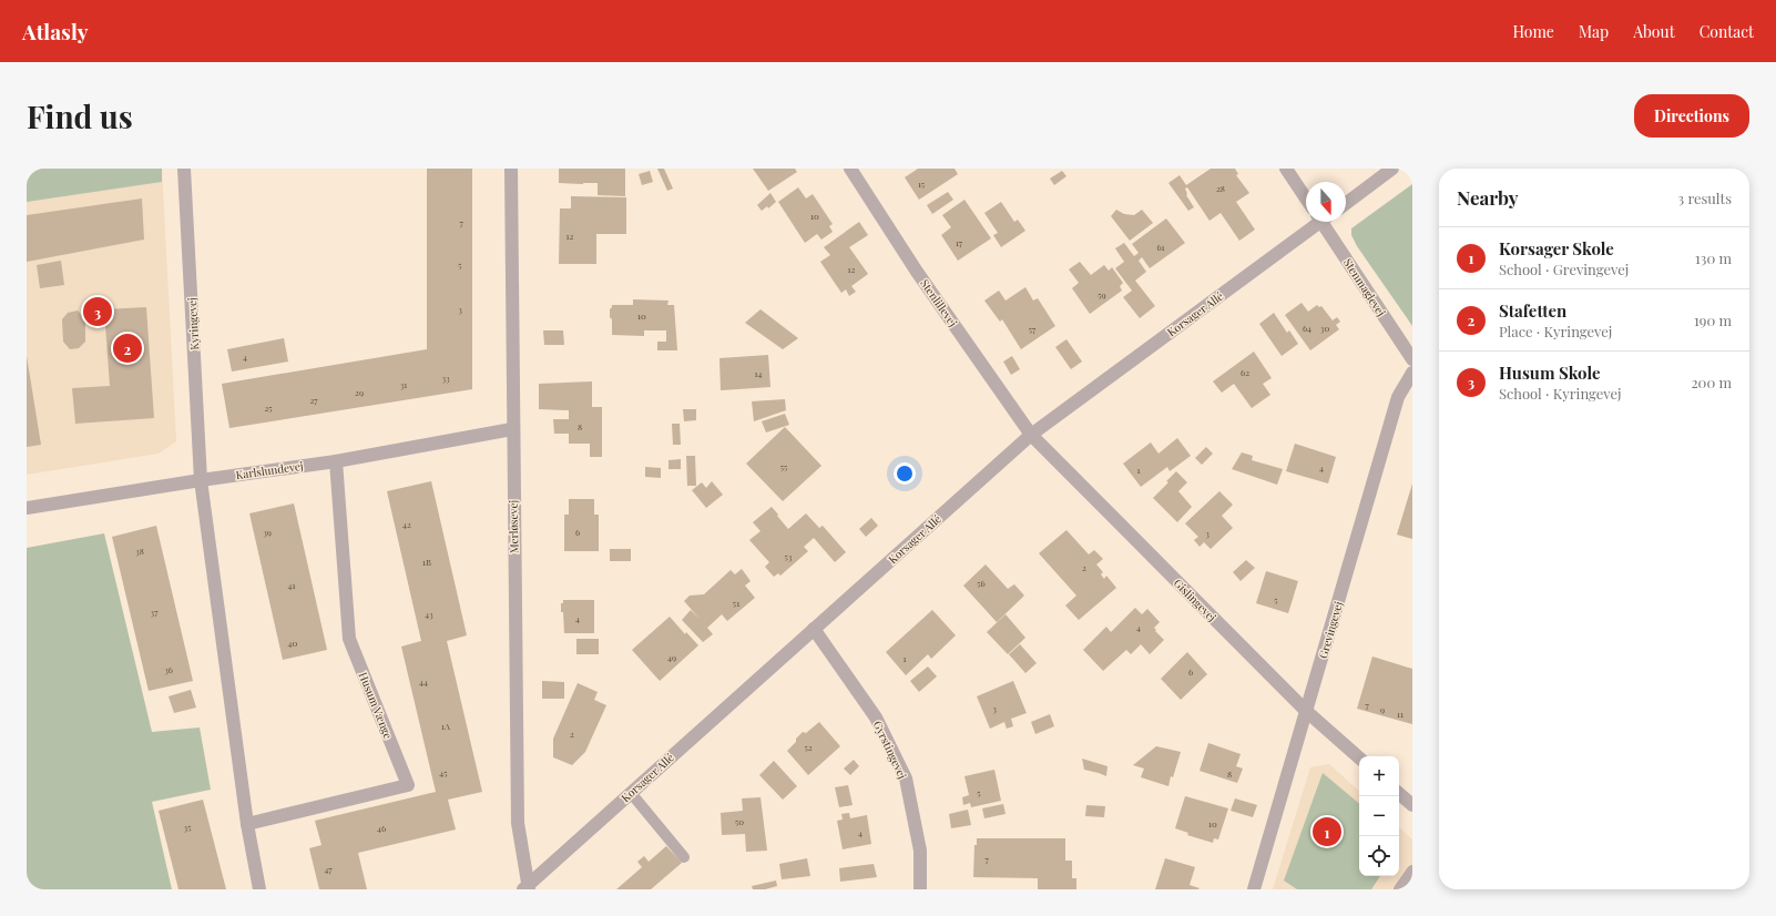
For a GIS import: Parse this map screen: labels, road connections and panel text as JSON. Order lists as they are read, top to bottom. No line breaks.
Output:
{"streets":{"street":["Stenmaglevej","Stenlillevej","Korsager Allé","Kyringevej","Karlslundevej","Merløsevej","Gislingevej","Grevingevej","Husum Vænge","Gyrstingevej"]},"crossings":[["Stenlillevej","Korsager Allé"],["Stenlillevej","Gislingevej"],["Korsager Allé","Merløsevej"],["Korsager Allé","Gislingevej"],["Korsager Allé","Gyrstingevej"],["Kyringevej","Karlslundevej"],["Karlslundevej","Merløsevej"],["Karlslundevej","Husum Vænge"],["Gislingevej","Grevingevej"]],"house_numbers":["15","28","10","7","12","17","61","5","12","59","3","10","64","30","57","4","62","14","33","31","29","27","25","8","55","4","1","42","39","6","3","38","53","1B","2","56","41","5","51","37","43","4","4","40","49","1","36","6","44","7","3","9","11","1A","2","52","45","8","5","50","10","35","46","4","7","47"],"north":"bottom","page":{"header":"Atlasly","nav":["Home","Map","About","Contact"],"buttons":"Directions","title":"Find us","heading":["Nearby","3 results"],"list":[{"mark":"1","name":"Korsager Skole","note":"School · Grevingevej","value":"130 m"},{"mark":"2","name":"Stafetten","note":"Place · Kyringevej","value":"190 m"},{"mark":"3","name":"Husum Skole","note":"School · Kyringevej","value":"200 m"}],"pins":["3","2","1"],"map_buttons":["+","−"]}}
